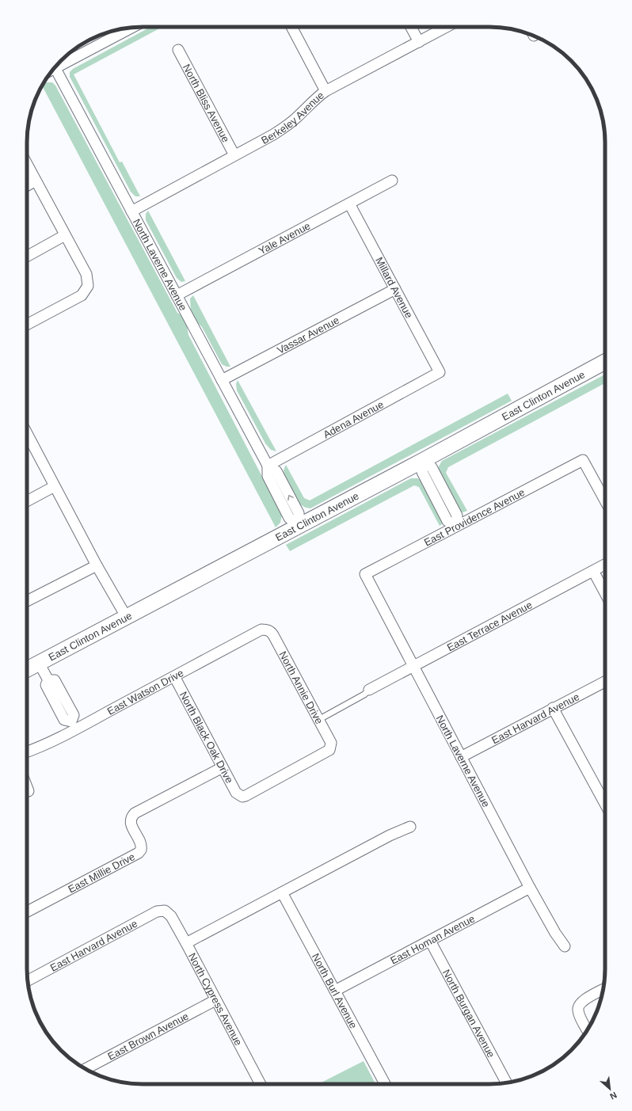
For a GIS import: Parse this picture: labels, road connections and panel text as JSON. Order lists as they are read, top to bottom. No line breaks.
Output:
{"streets":{"street":["North Bliss Avenue","Berkeley Avenue","Yale Avenue","North Laverne Avenue","Millard Avenue","Vassar Avenue","East Clinton Avenue","Adena Avenue","East Providence Avenue","East Terrace Avenue","North Annie Drive","East Watson Drive","East Harvard Avenue","North Black Oak Drive","East Millie Drive","East Homan Avenue","North Burl Avenue","North Cypress Avenue","North Burgan Avenue","East Brown Avenue"]},"crossings":[["North Bliss Avenue","Berkeley Avenue"],["Berkeley Avenue","North Laverne Avenue"],["Yale Avenue","North Laverne Avenue"],["Yale Avenue","Millard Avenue"],["North Laverne Avenue","Vassar Avenue"],["North Laverne Avenue","East Clinton Avenue"],["North Laverne Avenue","Adena Avenue"],["North Laverne Avenue","East Providence Avenue"],["North Laverne Avenue","East Terrace Avenue"],["North Laverne Avenue","East Harvard Avenue"],["North Laverne Avenue","East Homan Avenue"],["Millard Avenue","Vassar Avenue"],["Millard Avenue","Adena Avenue"],["North Annie Drive","East Watson Drive"],["North Annie Drive","North Black Oak Drive"],["East Watson Drive","North Black Oak Drive"],["East Harvard Avenue","North Cypress Avenue"],["North Black Oak Drive","East Millie Drive"],["East Homan Avenue","North Burl Avenue"],["East Homan Avenue","North Burgan Avenue"],["North Cypress Avenue","East Brown Avenue"]],"north":"bottom right"}
